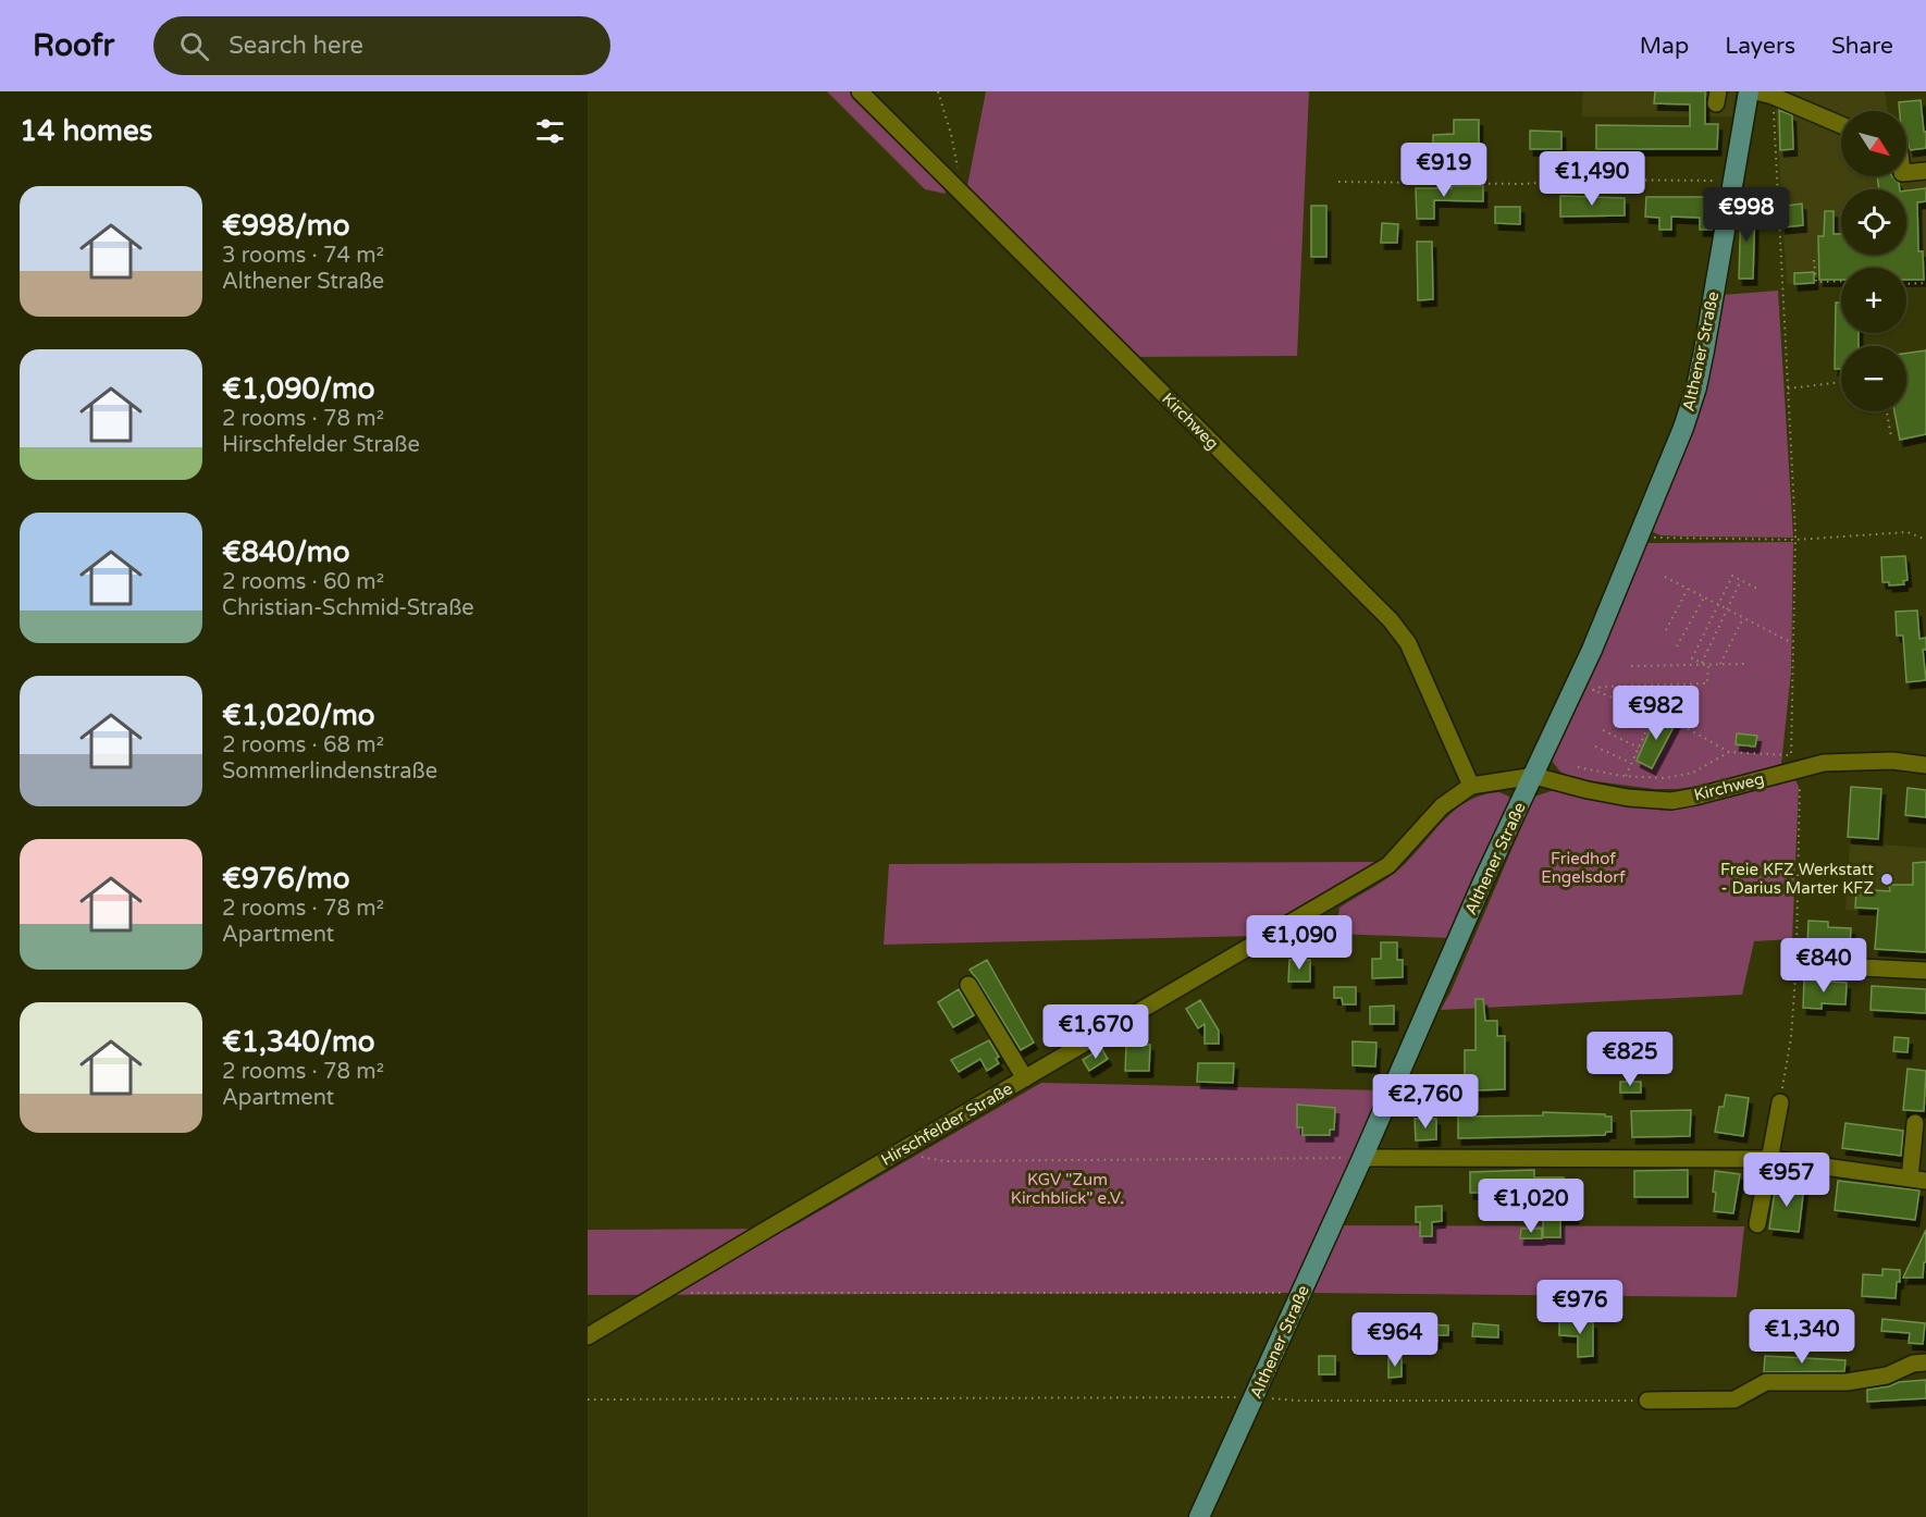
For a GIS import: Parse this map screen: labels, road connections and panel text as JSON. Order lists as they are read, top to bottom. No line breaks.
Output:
{"streets":{"main road":["Althener Straße"],"street":["Kirchweg","Hirschfelder Straße"]},"crossings":[["Althener Straße","Kirchweg"],["Althener Straße","Hirschfelder Straße"],["Kirchweg","Hirschfelder Straße"]],"parks":["Friedhof Engelsdorf","KGV \"Zum Kirchblick\" e.V."],"places":["Freie KFZ Werkstatt - Darius Marter KFZ"],"north":"bottom right","page":{"header":"Roofr","search":"Search here","nav":["Map","Layers","Share"],"heading":"14 homes","map_buttons":["+","−"],"price":["€919","€1,490","€998","€982","€1,090","€840","€1,670","€825","€2,760","€957","€1,020","€976","€1,340","€964"],"list":[{"name":"€998/mo","note":"3 rooms · 74 m² · Althener Straße"},{"name":"€1,090/mo","note":"2 rooms · 78 m² · Hirschfelder Straße"},{"name":"€840/mo","note":"2 rooms · 60 m² · Christian-Schmid-Straße"},{"name":"€1,020/mo","note":"2 rooms · 68 m² · Sommerlindenstraße"},{"name":"€976/mo","note":"2 rooms · 78 m² · Apartment"},{"name":"€1,340/mo","note":"2 rooms · 78 m² · Apartment"}]}}
